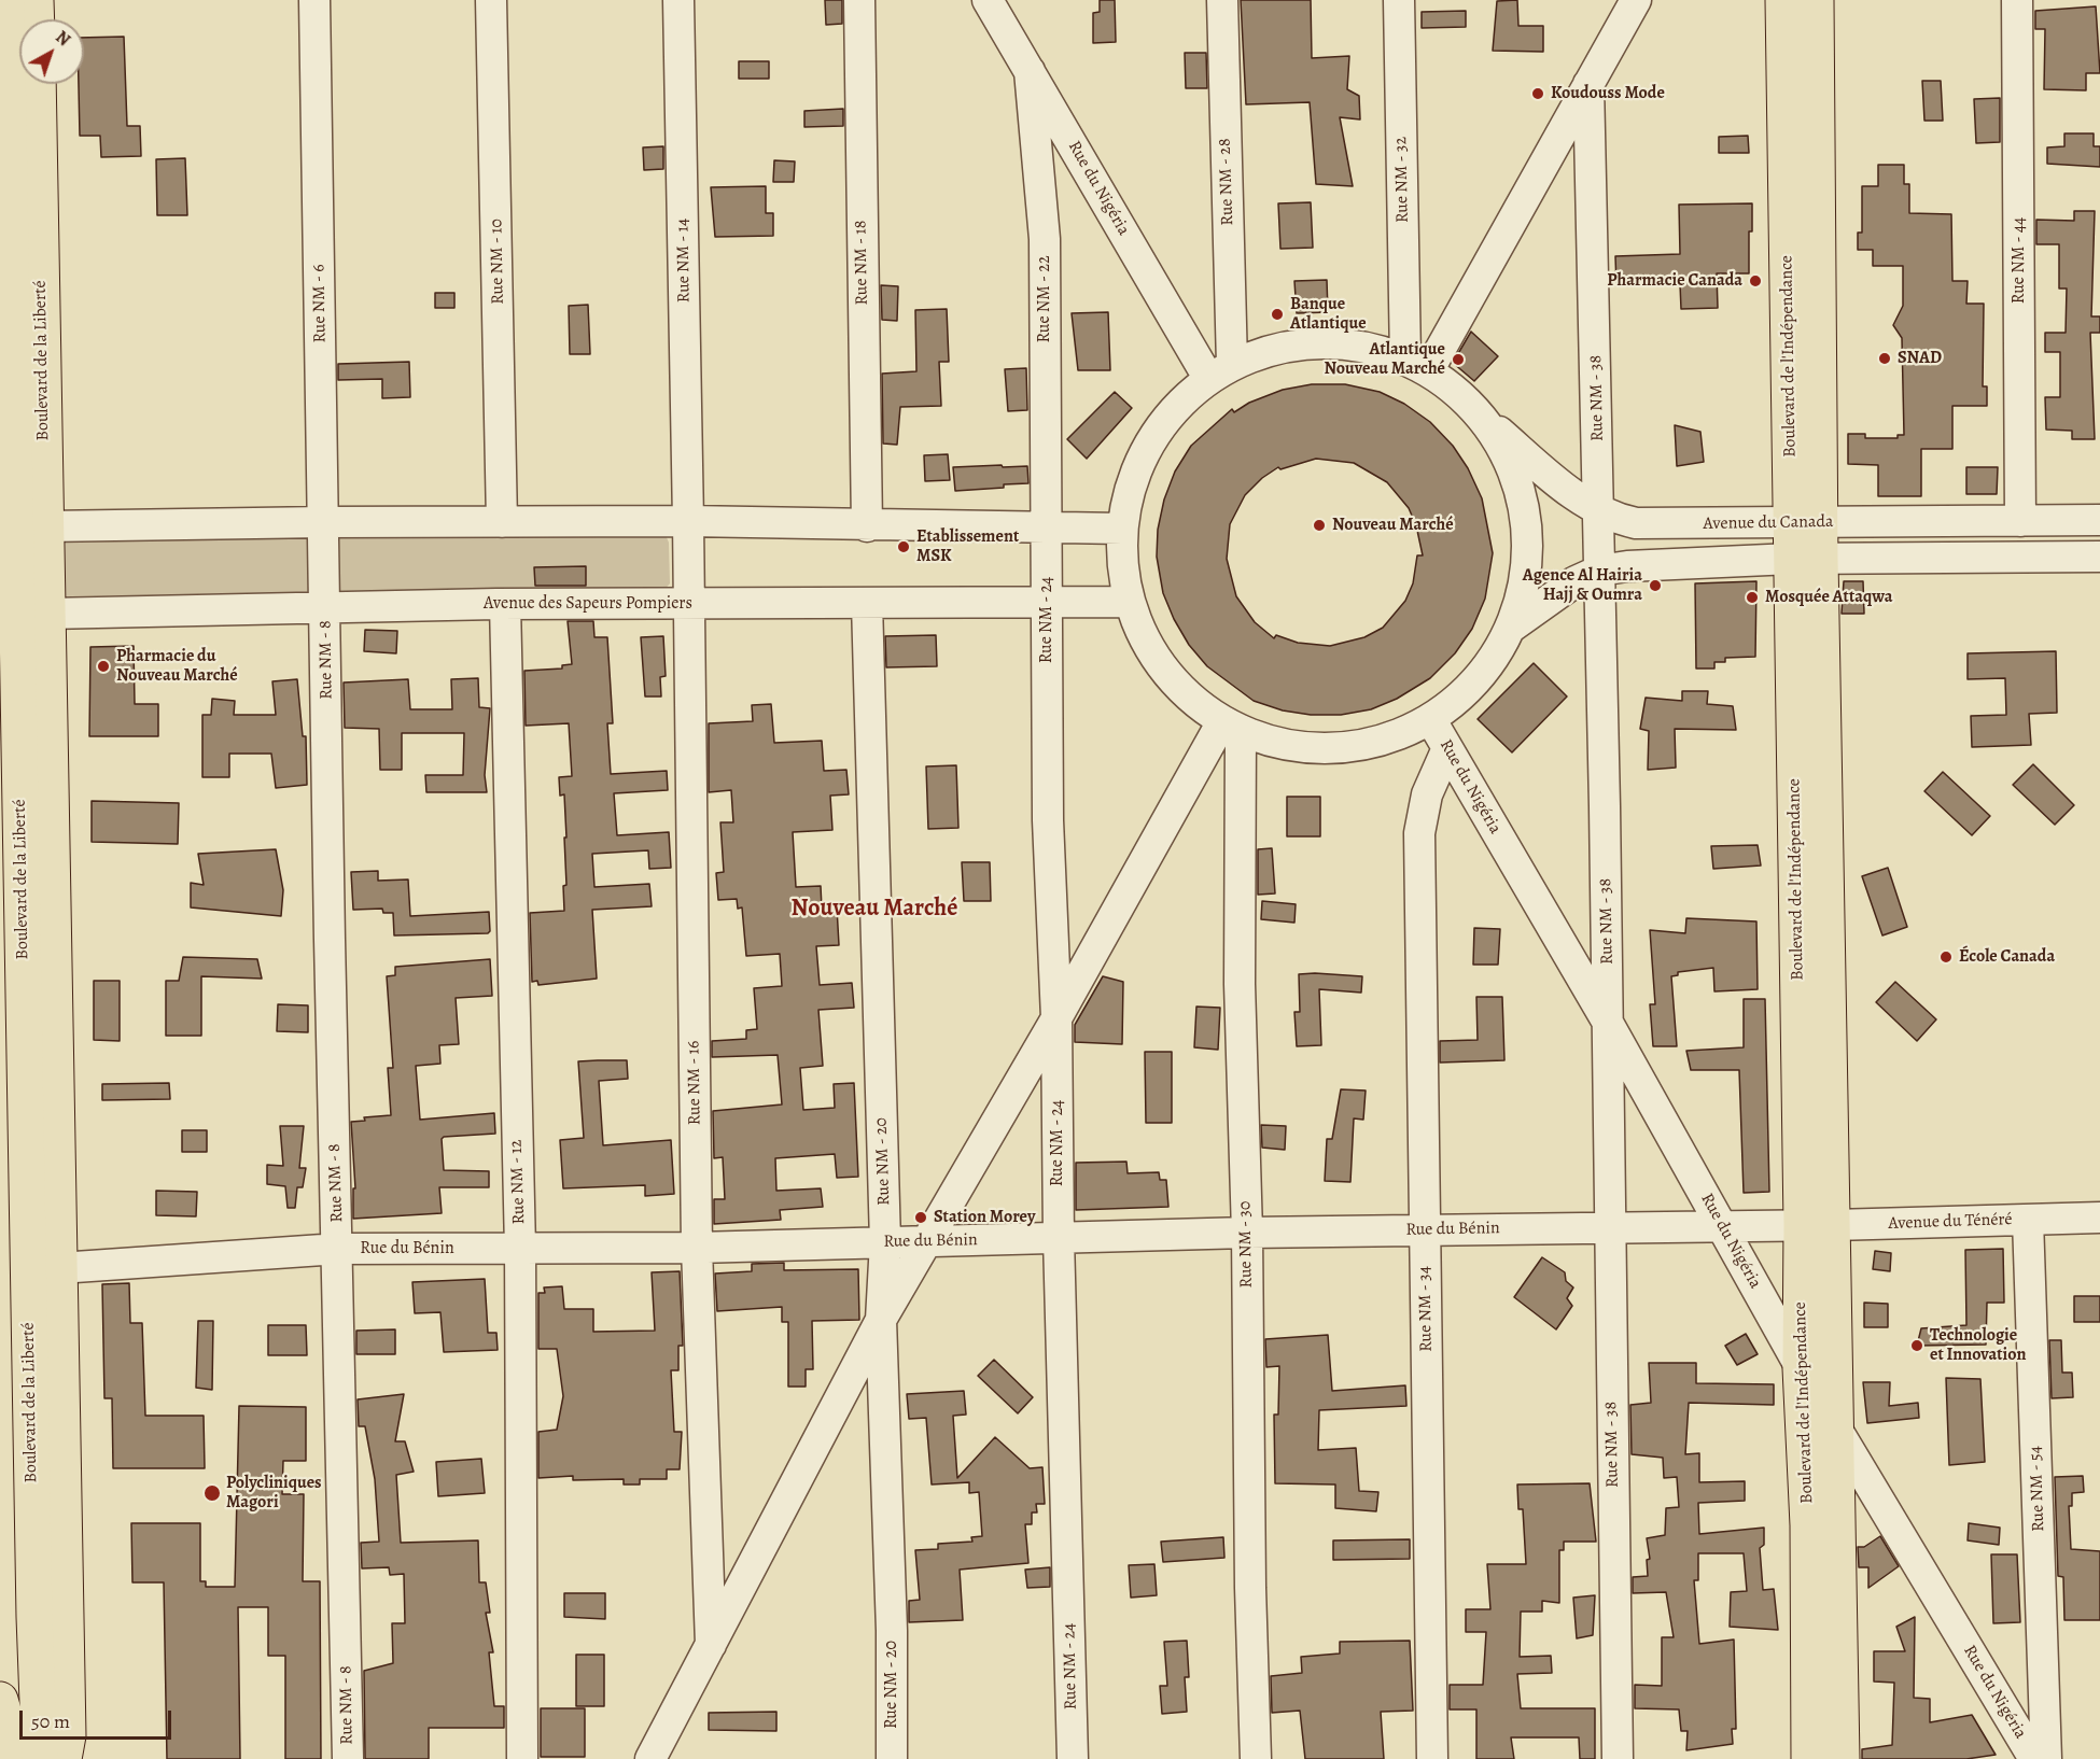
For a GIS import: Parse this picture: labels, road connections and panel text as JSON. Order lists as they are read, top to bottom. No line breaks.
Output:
{"streets":{"main road":["Boulevard de l'Indépendance","Boulevard de la Liberté"],"street":["Rue NM - 32","Rue NM - 28","Rue du Nigéria","Rue NM - 14","Rue NM - 44","Rue NM - 10","Rue NM - 18","Rue NM - 22","Rue NM - 6","Rue NM - 38","Avenue du Canada","Avenue des Sapeurs Pompiers","Rue NM - 24","Rue NM - 8","Rue NM - 16","Rue NM - 20","Rue NM - 12","Avenue du Ténéré","Rue du Bénin","Rue NM - 30","Rue NM - 34","Rue NM - 54"]},"crossings":[["Rue NM - 28","Rue du Nigéria"],["Rue du Nigéria","Rue NM - 22"],["Rue du Nigéria","Boulevard de l'Indépendance"],["Rue du Nigéria","Rue NM - 38"],["Rue du Nigéria","Rue du Bénin"],["Rue du Nigéria","Rue NM - 34"],["Rue NM - 14","Rue NM - 16"],["Rue NM - 44","Avenue du Canada"],["Rue NM - 22","Rue NM - 24"],["Rue NM - 6","Avenue des Sapeurs Pompiers"],["Rue NM - 6","Rue NM - 8"],["Boulevard de l'Indépendance","Avenue du Canada"],["Boulevard de l'Indépendance","Avenue du Ténéré"],["Boulevard de l'Indépendance","Rue du Bénin"],["Boulevard de la Liberté","Avenue des Sapeurs Pompiers"],["Boulevard de la Liberté","Rue du Bénin"],["Rue NM - 38","Avenue du Canada"],["Rue NM - 38","Rue du Bénin"],["Avenue des Sapeurs Pompiers","Rue NM - 24"],["Avenue des Sapeurs Pompiers","Rue NM - 8"],["Avenue des Sapeurs Pompiers","Rue NM - 16"],["Avenue des Sapeurs Pompiers","Rue NM - 20"],["Avenue des Sapeurs Pompiers","Rue NM - 12"],["Rue NM - 24","Rue du Bénin"],["Rue NM - 8","Rue du Bénin"],["Rue NM - 16","Rue du Bénin"],["Rue NM - 20","Rue du Bénin"],["Rue NM - 12","Rue du Bénin"],["Avenue du Ténéré","Rue du Bénin"],["Avenue du Ténéré","Rue NM - 54"],["Rue du Bénin","Rue NM - 30"],["Rue du Bénin","Rue NM - 34"]],"districts":["Nouveau Marché"],"places":["Koudouss Mode","Pharmacie Canada","Banque Atlantique","SNAD","Atlantique Nouveau Marché","Nouveau Marché","Etablissement MSK","Agence Al Hairia Hajj & Oumra","Mosquée Attaqwa","Pharmacie du Nouveau Marché","École Canada","Station Morey","Technologie et Innovation","Polycliniques Magori"],"scale_bar":"50 m","north":"top right"}
